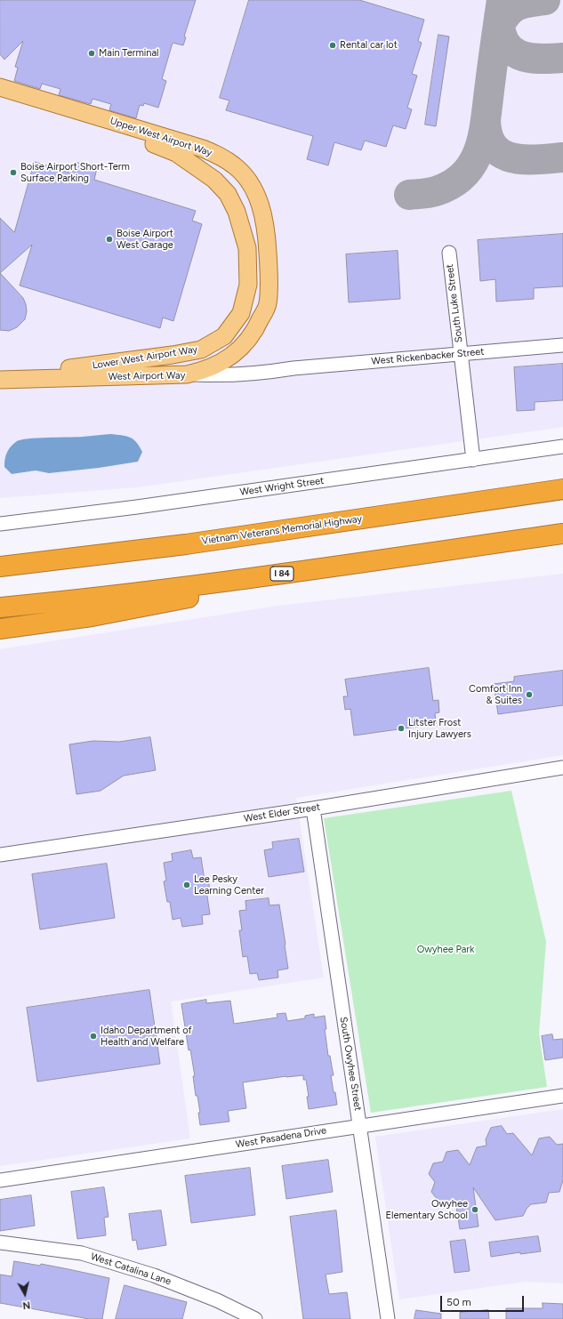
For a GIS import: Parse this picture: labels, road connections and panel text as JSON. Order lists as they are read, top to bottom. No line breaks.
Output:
{"streets":{"highway":["Vietnam Veterans Memorial Highway","I 84"],"main road":["Upper West Airport Way","Lower West Airport Way","West Airport Way"],"street":["South Luke Street","West Rickenbacker Street","West Wright Street","West Elder Street","South Owyhee Street","West Pasadena Drive","West Catalina Lane"]},"crossings":[["Upper West Airport Way","West Airport Way"],["South Luke Street","West Rickenbacker Street"],["South Luke Street","West Wright Street"],["West Rickenbacker Street","West Airport Way"],["Lower West Airport Way","West Airport Way"],["West Elder Street","South Owyhee Street"],["South Owyhee Street","West Pasadena Drive"]],"parks":["Owyhee Park"],"places":["Rental car lot","Main Terminal","Boise Airport Short-Term Surface Parking","Boise Airport West Garage","Comfort Inn & Suites","Litster Frost Injury Lawyers","Lee Pesky Learning Center","Idaho Department of Health and Welfare","Owyhee Elementary School"],"scale_bar":"50 m","north":"bottom"}
